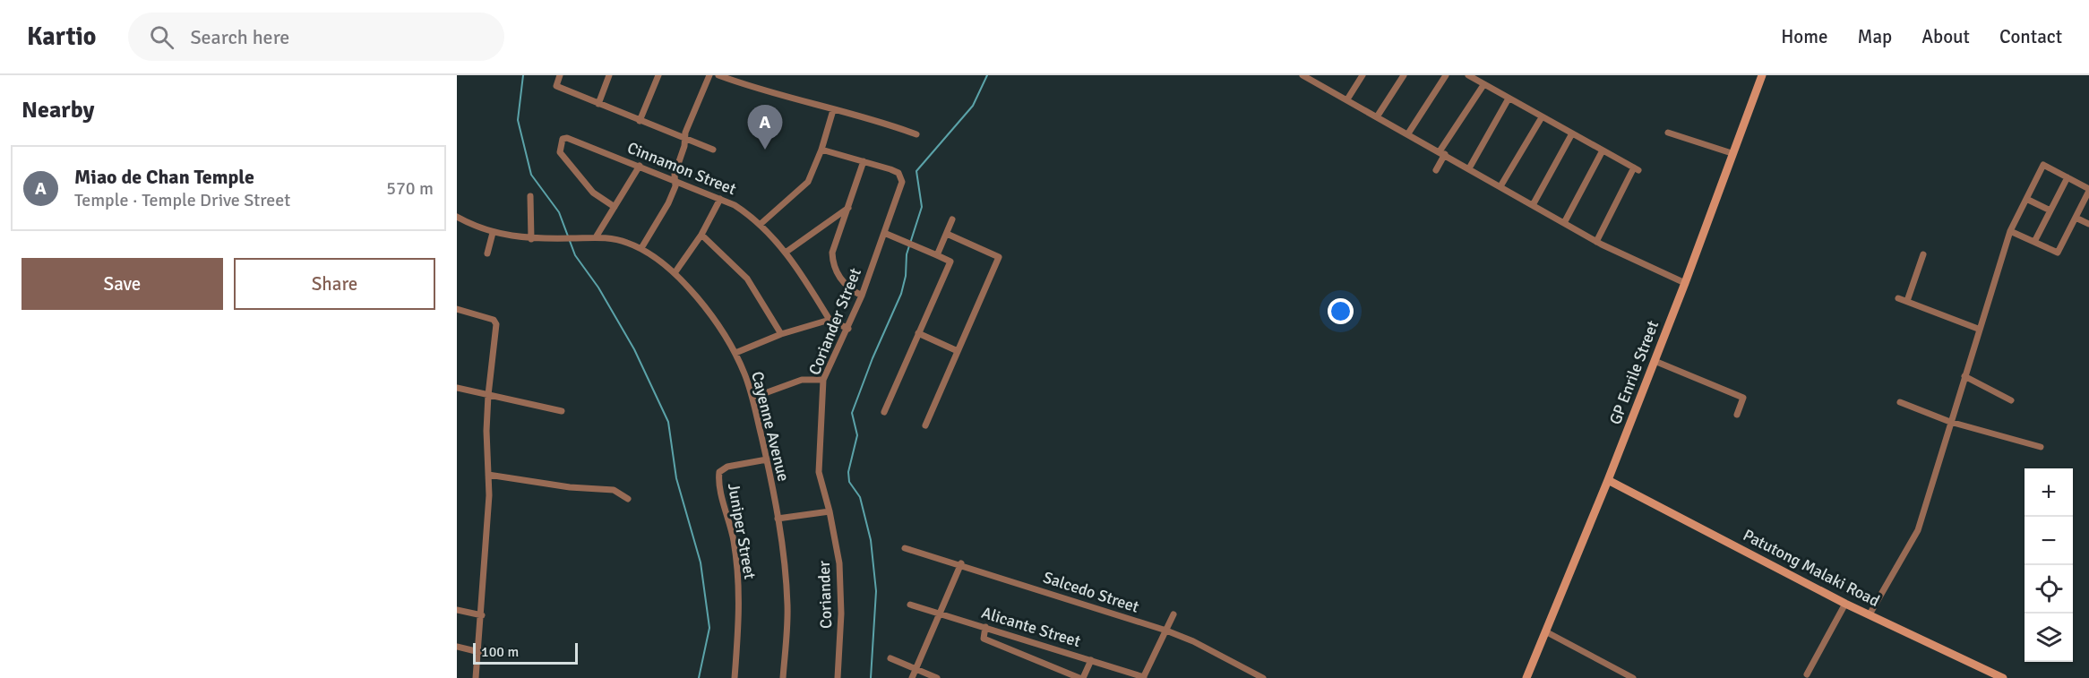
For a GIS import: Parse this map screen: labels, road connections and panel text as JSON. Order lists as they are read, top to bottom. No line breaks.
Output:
{"streets":{"street":["Cinnamon Street","Coriander Street","GP Enrile Street","Cayenne Avenue","Juniper Street","Patutong Malaki Road","Salcedo Street","Coriander","Alicante Street"]},"crossings":[["Coriander Street","Coriander"],["GP Enrile Street","Patutong Malaki Road"],["Cayenne Avenue","Juniper Street"]],"scale_bar":"100 m","page":{"header":"Kartio","search":"Search here","nav":["Home","Map","About","Contact"],"heading":"Nearby","pins":"A","list":[{"mark":"A","name":"Miao de Chan Temple","note":"Temple · Temple Drive Street","value":"570 m"}],"buttons":["Save","Share"],"map_buttons":["+","−"],"scale":"100 m"}}
